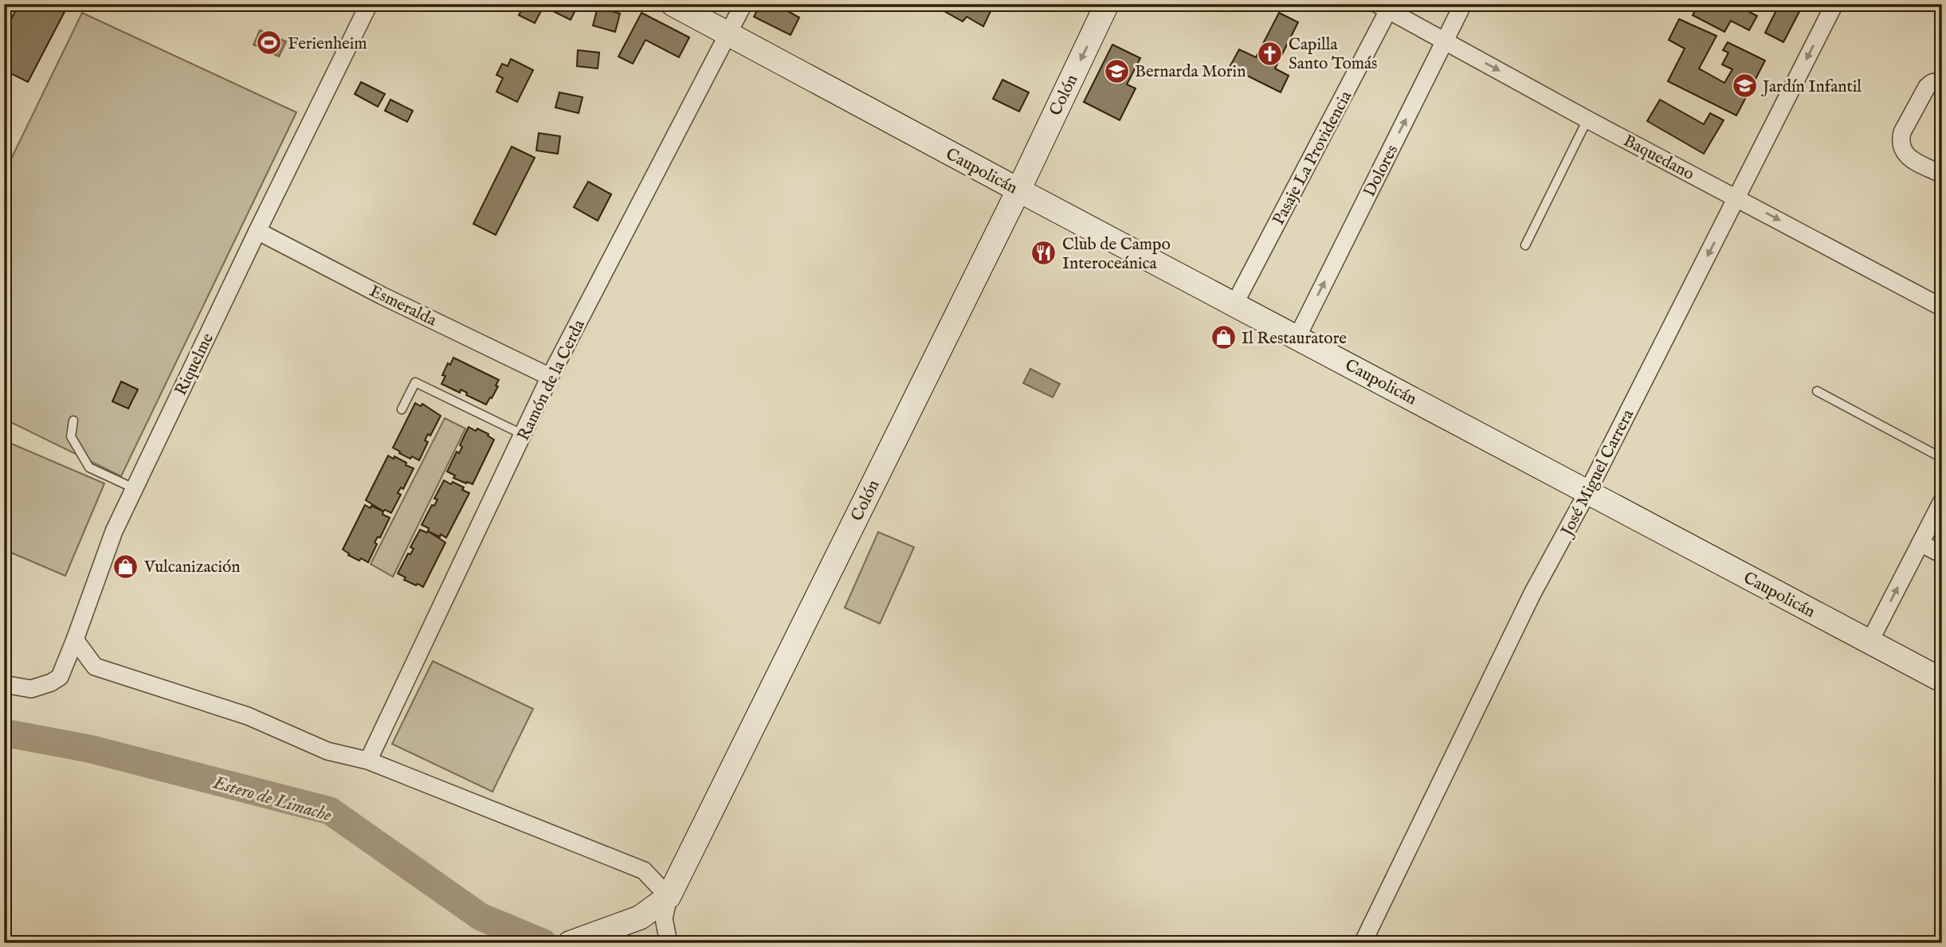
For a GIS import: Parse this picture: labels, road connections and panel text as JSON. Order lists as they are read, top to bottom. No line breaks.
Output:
{"streets":{"street":["Colón","Baquedano","Pasaje La Providencia","Caupolicán","Dolores","Esmeralda","Riquelme","Ramón de la Cerda","José Miguel Carrera"]},"crossings":[["Colón","Caupolicán"],["Baquedano","Pasaje La Providencia"],["Baquedano","Dolores"],["Baquedano","José Miguel Carrera"],["Pasaje La Providencia","Caupolicán"],["Caupolicán","Dolores"],["Caupolicán","Ramón de la Cerda"],["Caupolicán","José Miguel Carrera"],["Esmeralda","Riquelme"],["Esmeralda","Ramón de la Cerda"]],"one_way":["Baquedano","Dolores","José Miguel Carrera"],"water":["Estero de Limache"],"places":{"sports":["Ferienheim"],"church":["Capilla Santo Tomás"],"school or university":["Bernarda Morin","Jardín Infantil"],"restaurant":["Club de Campo Interoceánica"],"shop":["Il Restauratore","Vulcanización"]}}
